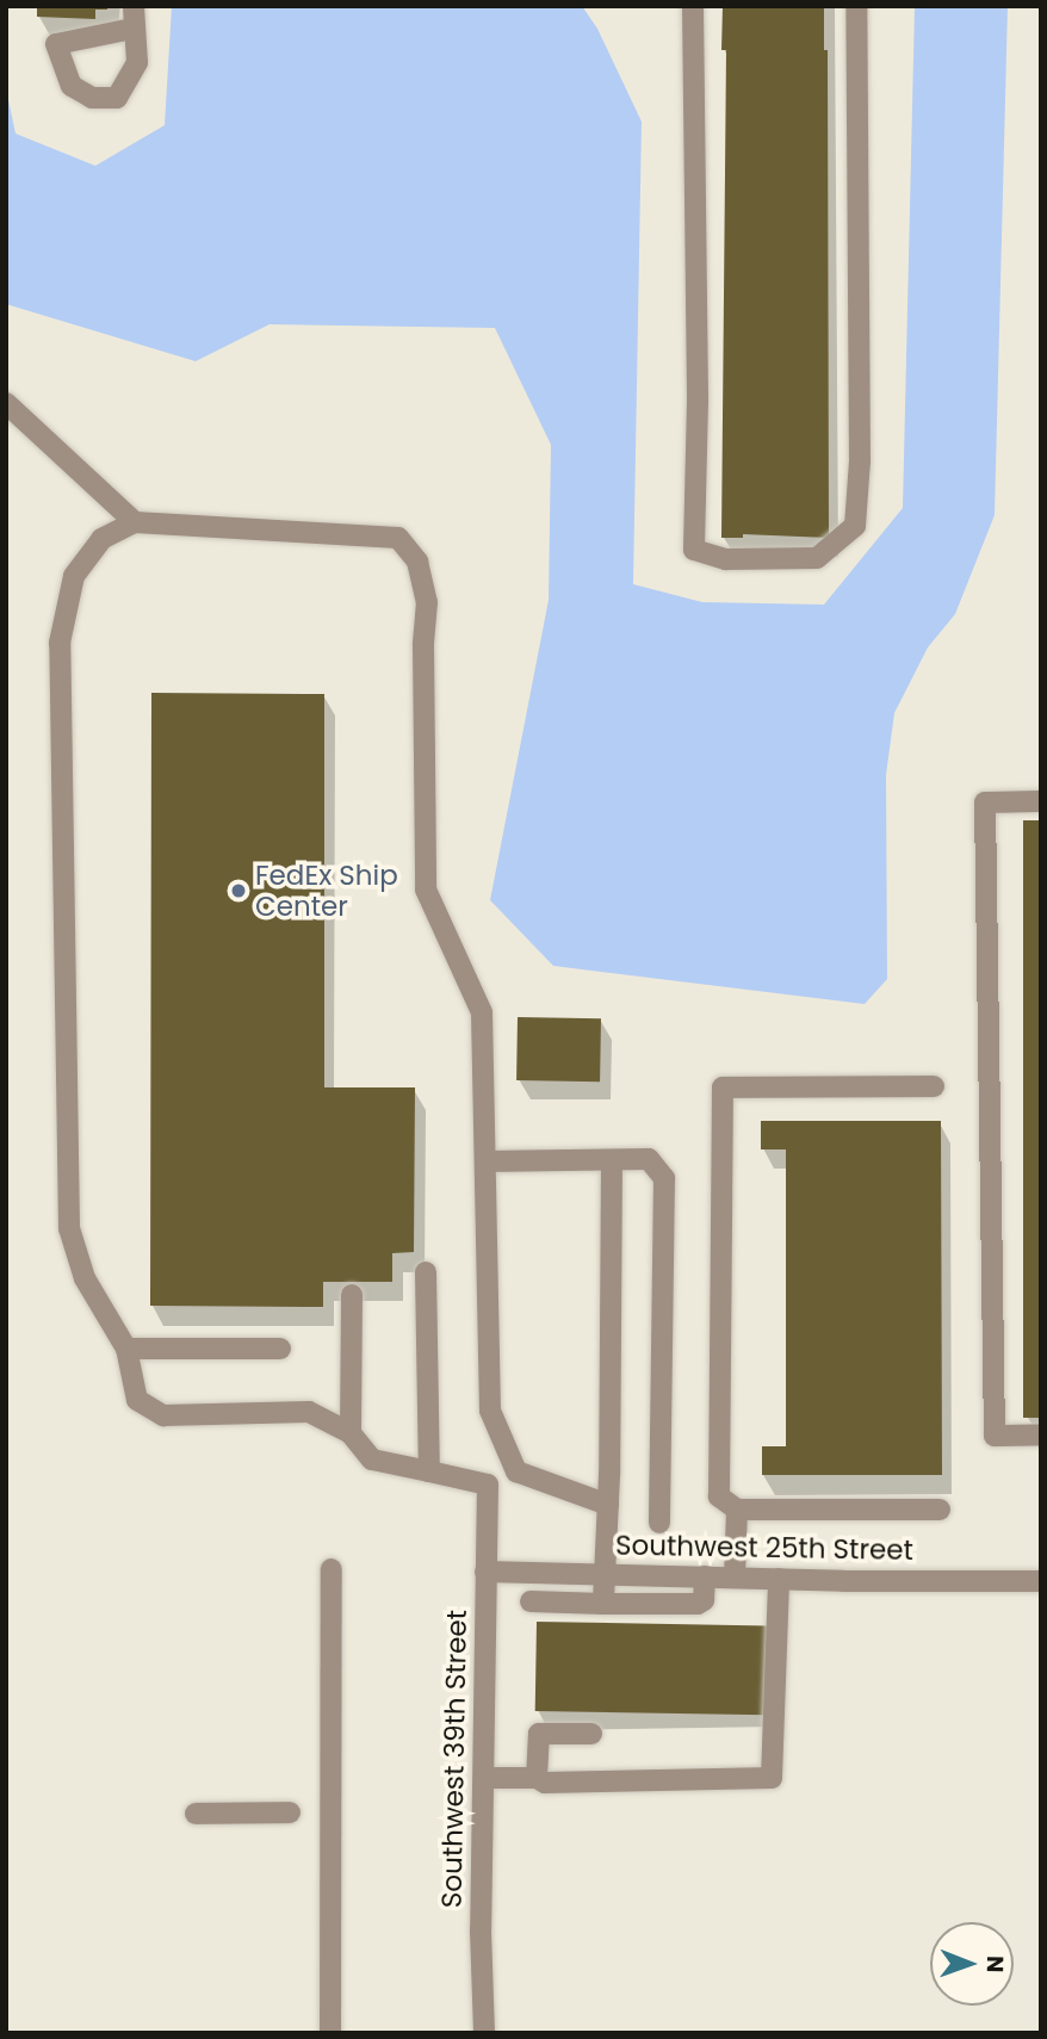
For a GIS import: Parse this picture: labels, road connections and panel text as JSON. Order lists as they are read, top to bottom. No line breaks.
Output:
{"streets":{"street":["Southwest 25th Street","Southwest 39th Street"]},"crossings":[["Southwest 25th Street","Southwest 39th Street"]],"places":["FedEx Ship Center"],"north":"right"}
